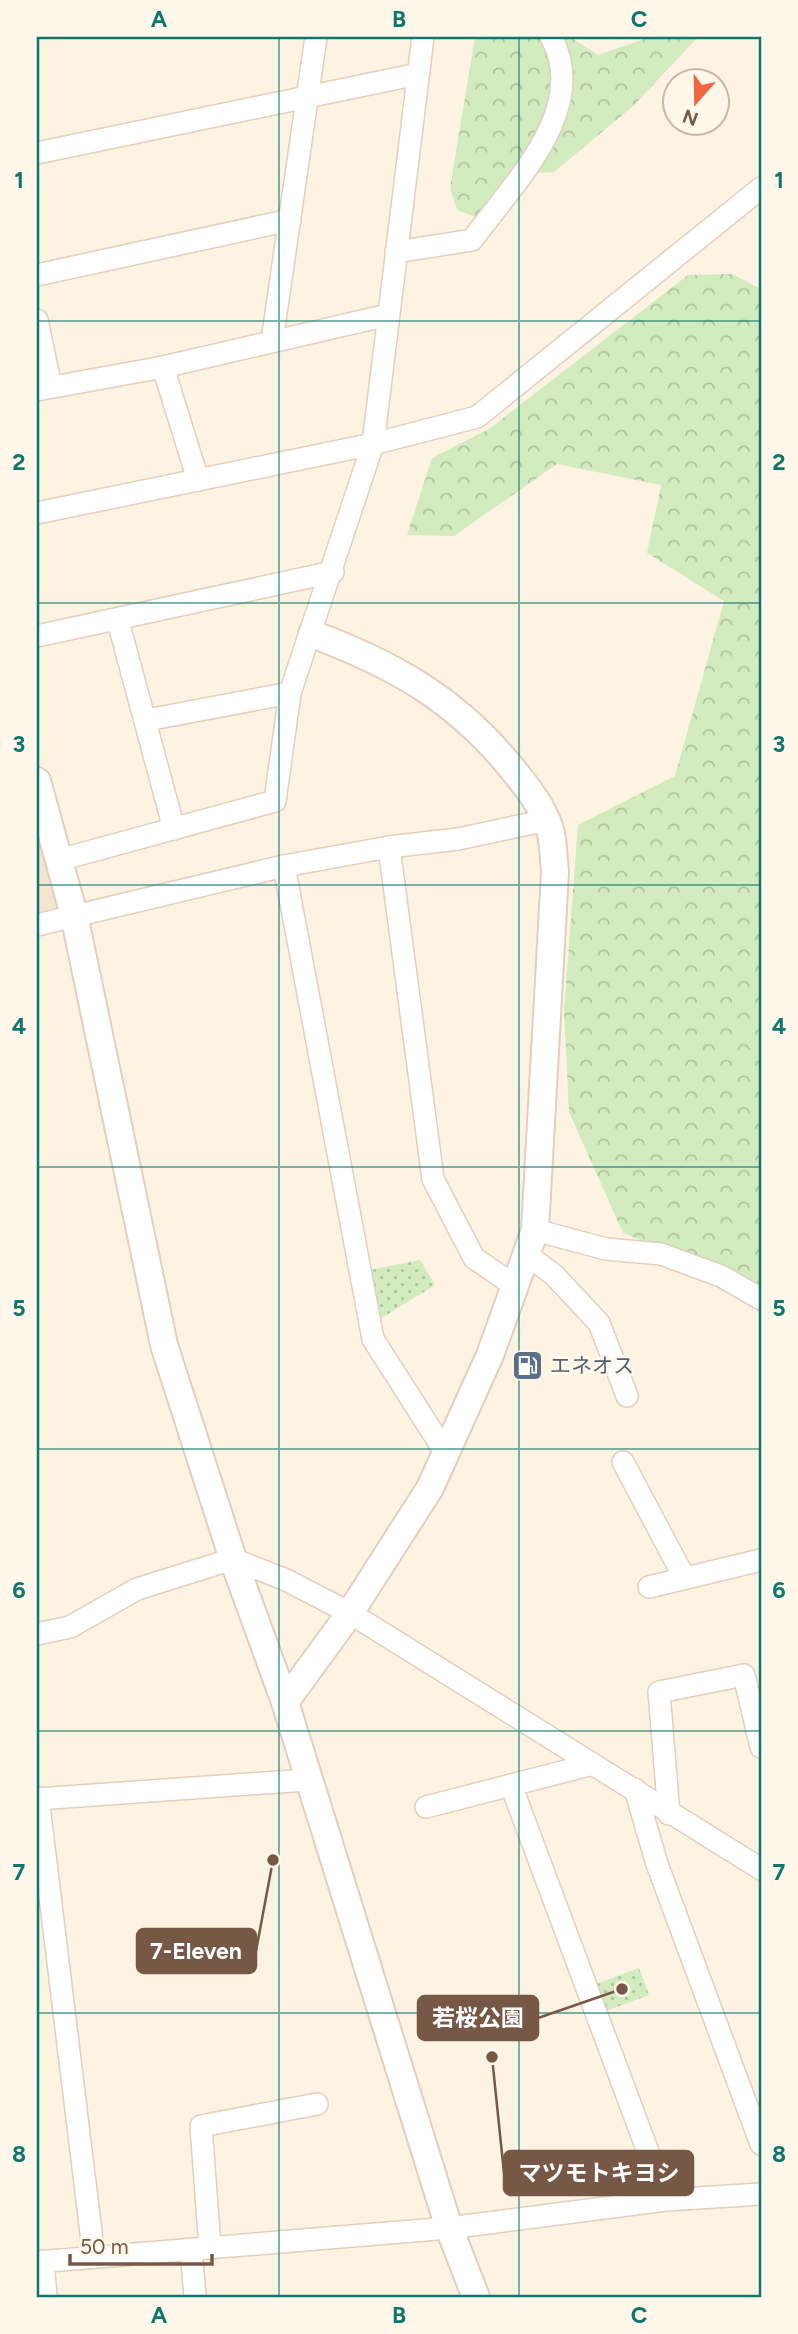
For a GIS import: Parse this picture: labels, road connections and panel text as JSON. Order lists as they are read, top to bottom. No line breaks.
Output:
{"places":{"fuel station":["エネオス"],"other":["7-Eleven","若桜公園","マツモトキヨシ"]},"scale_bar":"50 m","north":"bottom","grid":{"columns":["A","B","C"],"rows":["1","2","3","4","5","6","7","8"]}}
